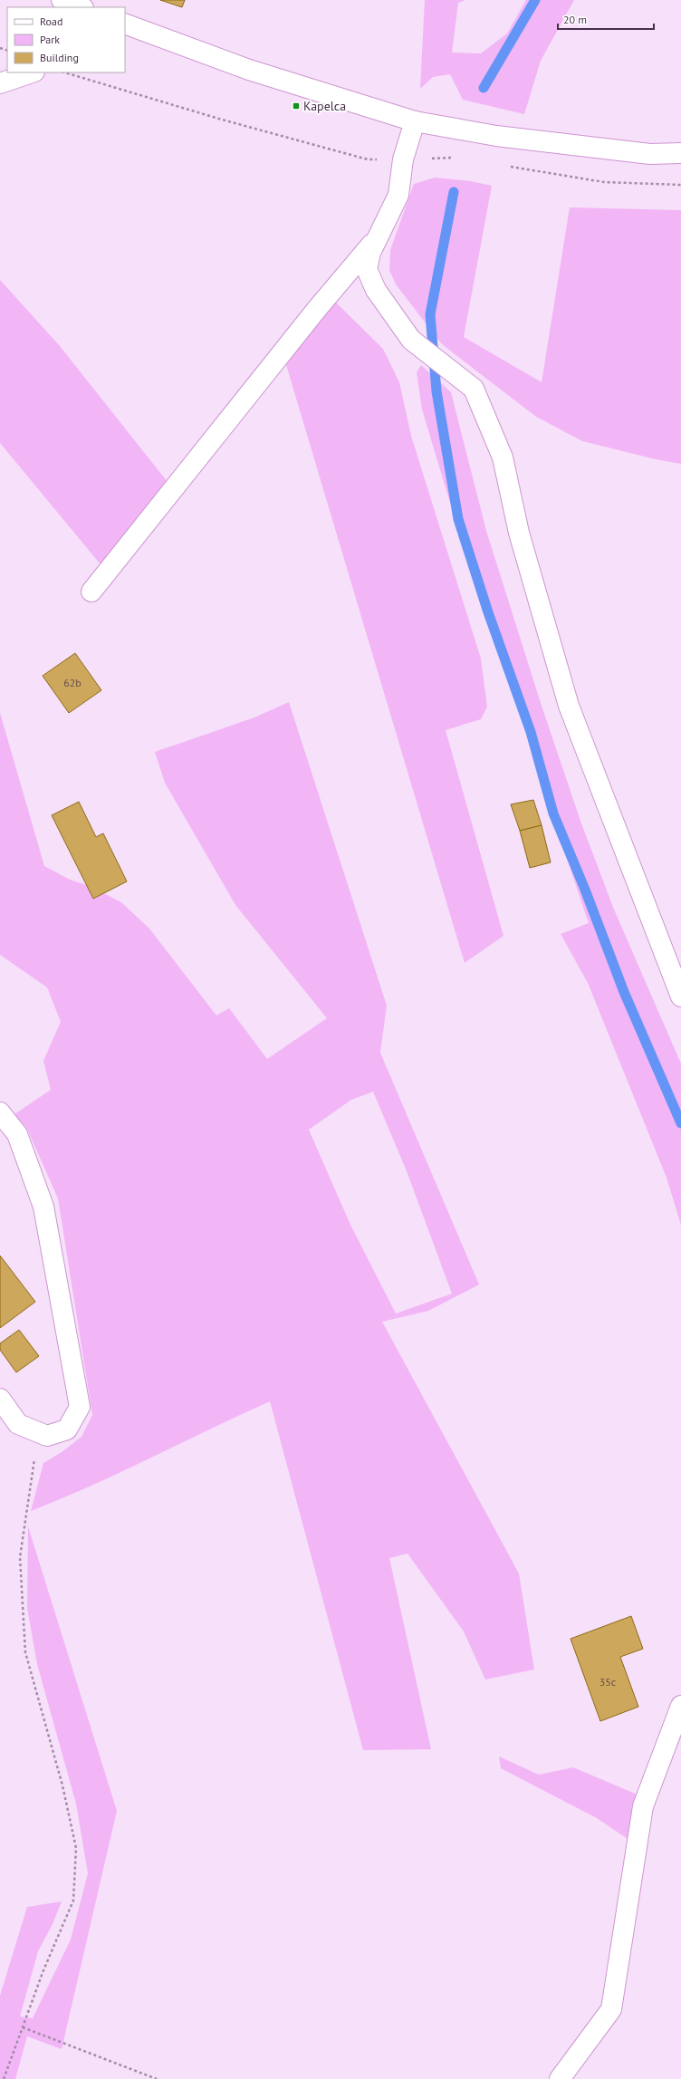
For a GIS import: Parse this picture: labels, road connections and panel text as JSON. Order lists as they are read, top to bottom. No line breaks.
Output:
{"places":{"transit":["Kapelca"]},"house_numbers":["62b","35c"],"legend":["Road","Park","Building"],"scale_bar":"20 m"}
